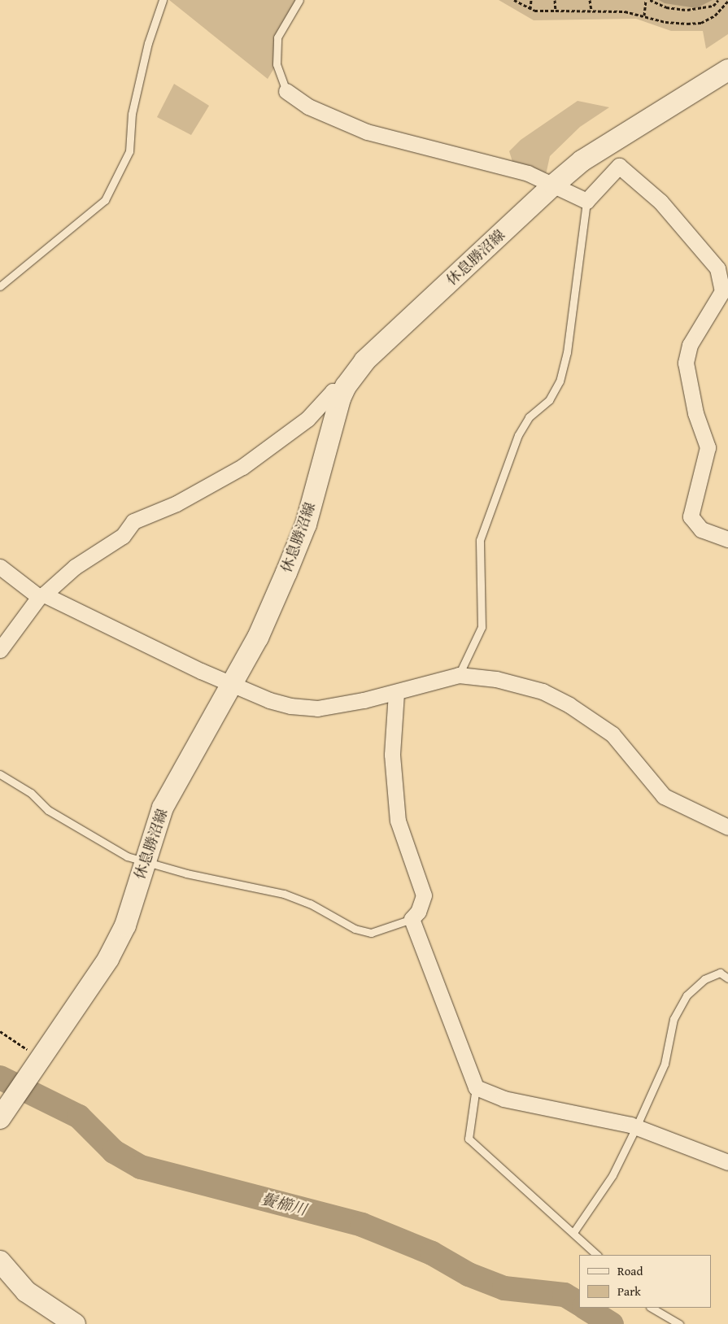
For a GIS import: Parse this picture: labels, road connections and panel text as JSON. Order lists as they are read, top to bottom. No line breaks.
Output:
{"streets":{"main road":["休息勝沼線"]},"water":["鬢櫛川"],"legend":["Road","Park"]}
